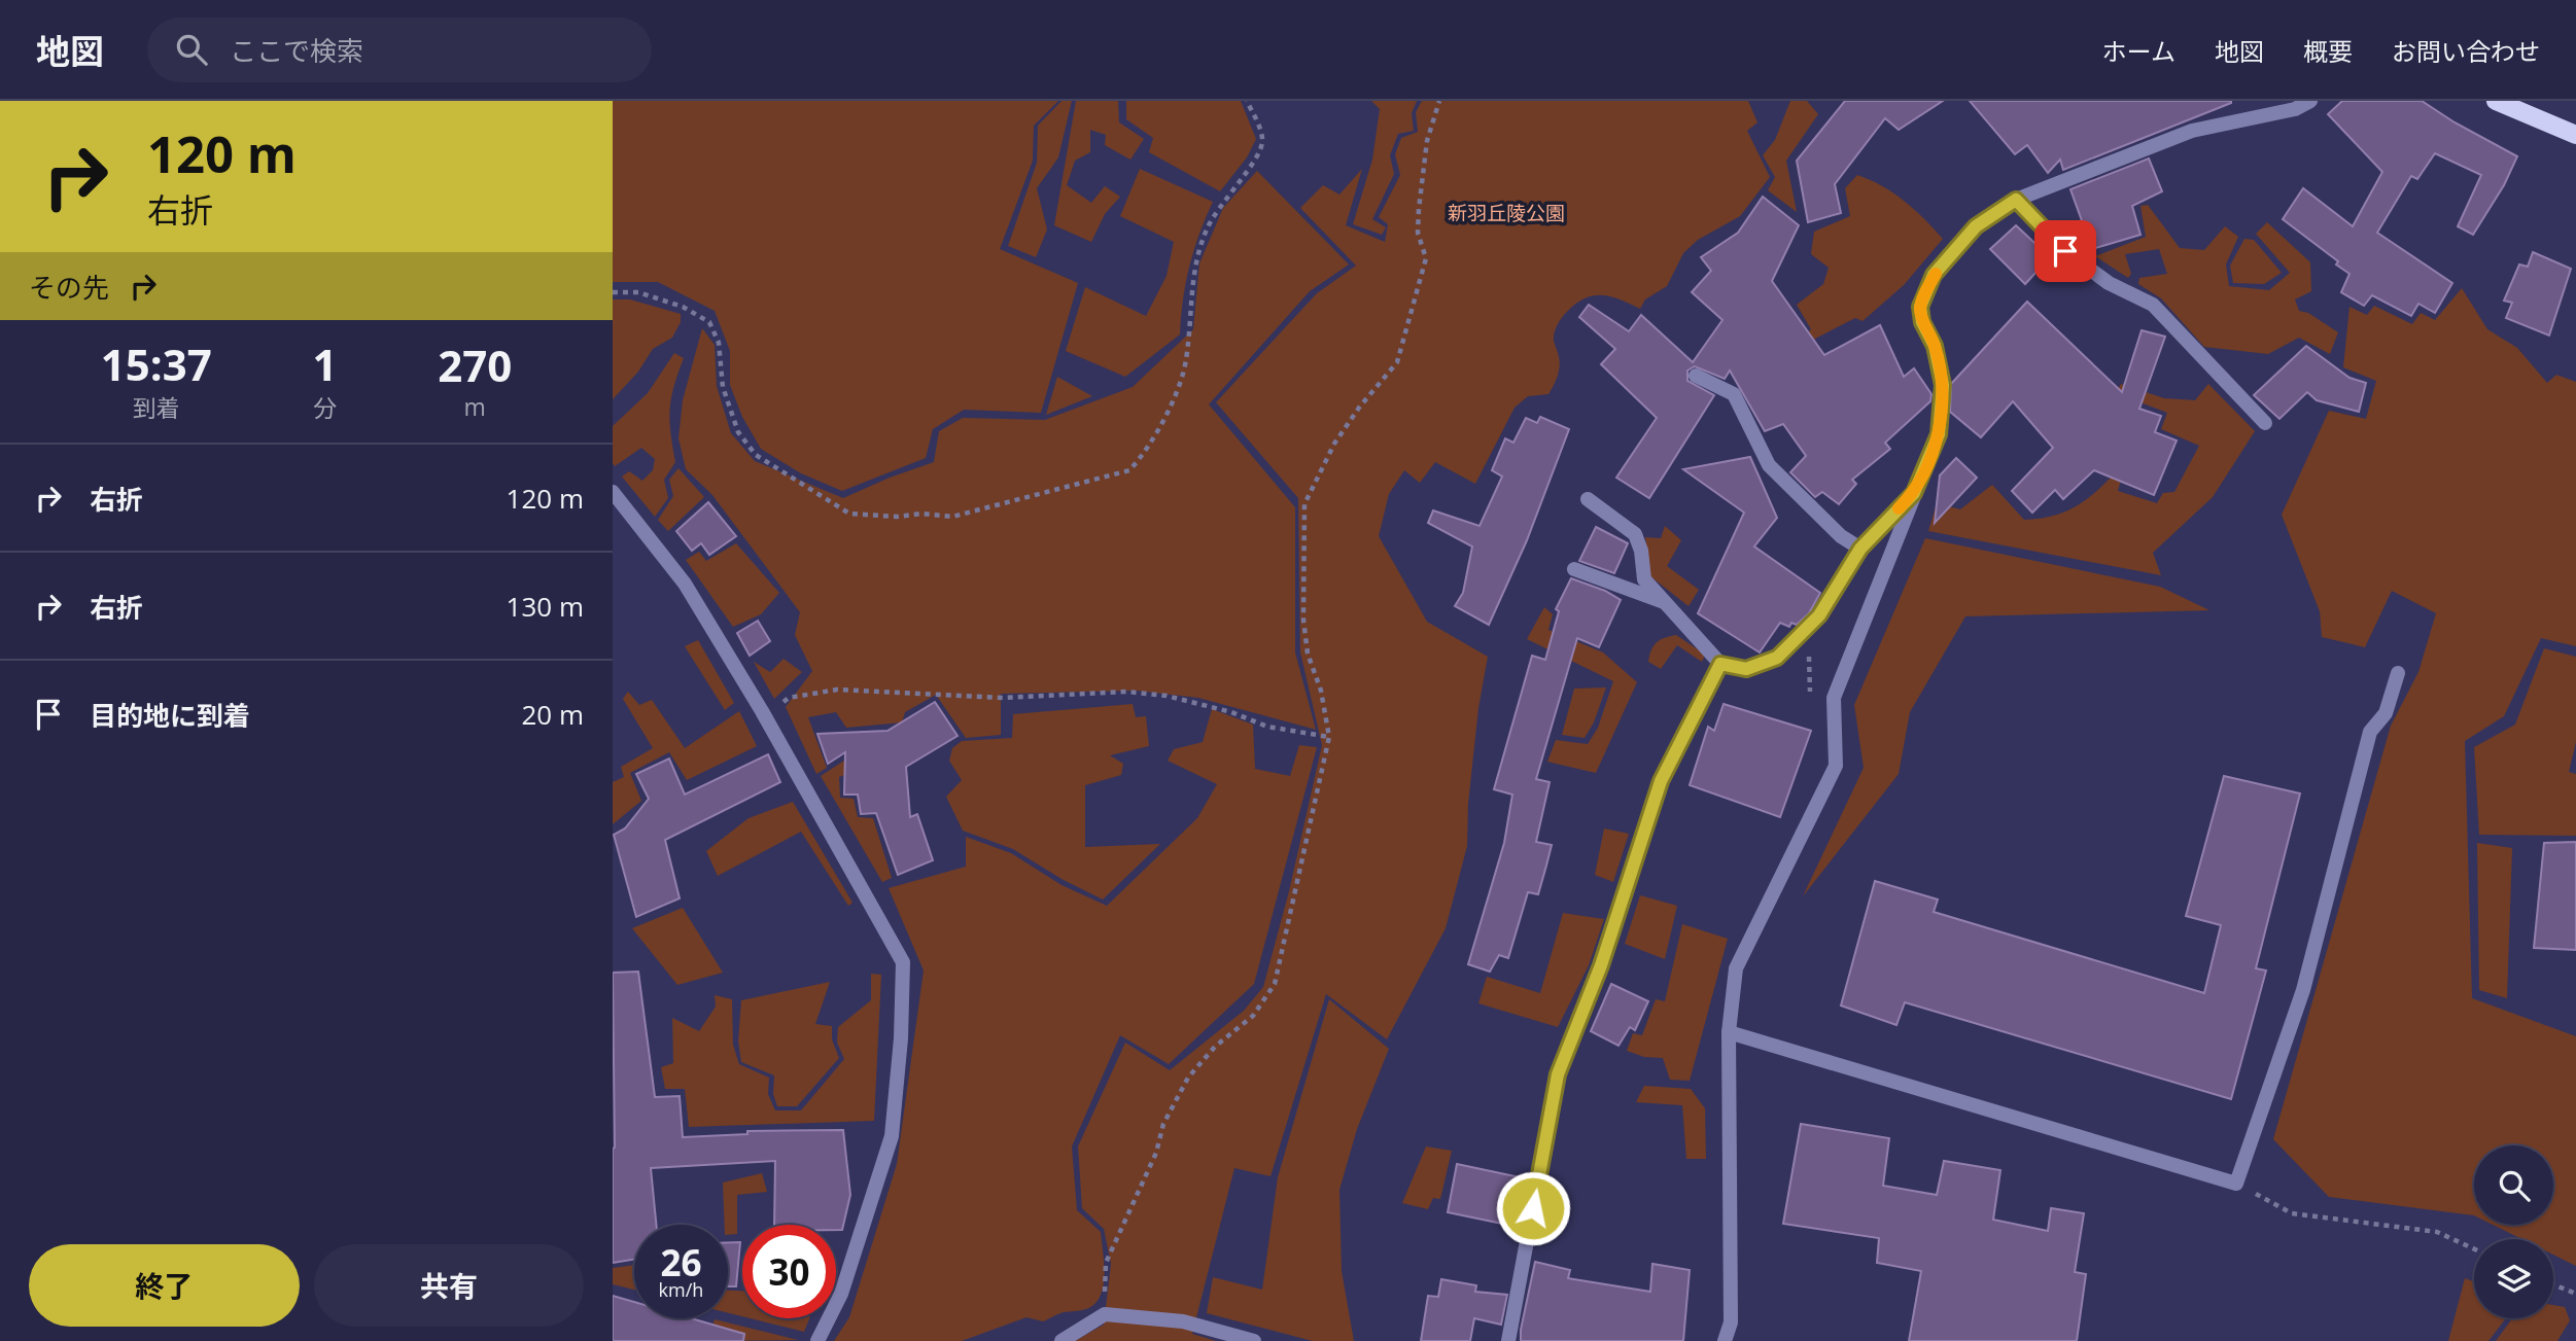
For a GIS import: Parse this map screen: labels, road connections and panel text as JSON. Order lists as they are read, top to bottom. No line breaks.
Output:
{"parks":["新羽丘陵公園"],"page":{"header":"地図","search":"ここで検索","nav":["ホーム","地図","概要","お問い合わせ"],"turn":["120 m","右折"],"then":"その先","eta":["15:37","到着","1","分","270","m"],"list":[{"name":"右折","value":"120 m"},{"name":"右折","value":"130 m"},{"name":"目的地に到着","value":"20 m"}],"speed":"26 km/h","limit":"30","buttons":["終了","共有"]}}
